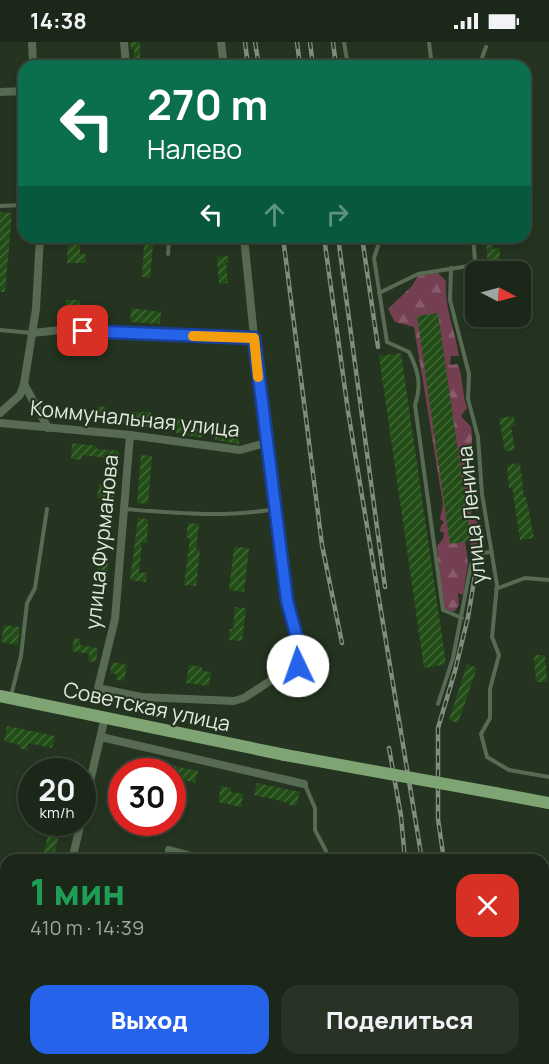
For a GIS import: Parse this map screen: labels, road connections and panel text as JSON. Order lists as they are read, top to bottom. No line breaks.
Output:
{"streets":{"main road":["Советская улица"],"street":["Коммунальная улица","улица Фурманова"],"lane":["улица Ленина"]},"crossings":[["Коммунальная улица","улица Фурманова"]],"north":"right","page":{"status":"14:38","turn":["270 m","Налево"],"speed":"20 km/h","limit":"30","heading":["1 мин","410 m · 14:39"],"buttons":["Выход","Поделиться"]}}
